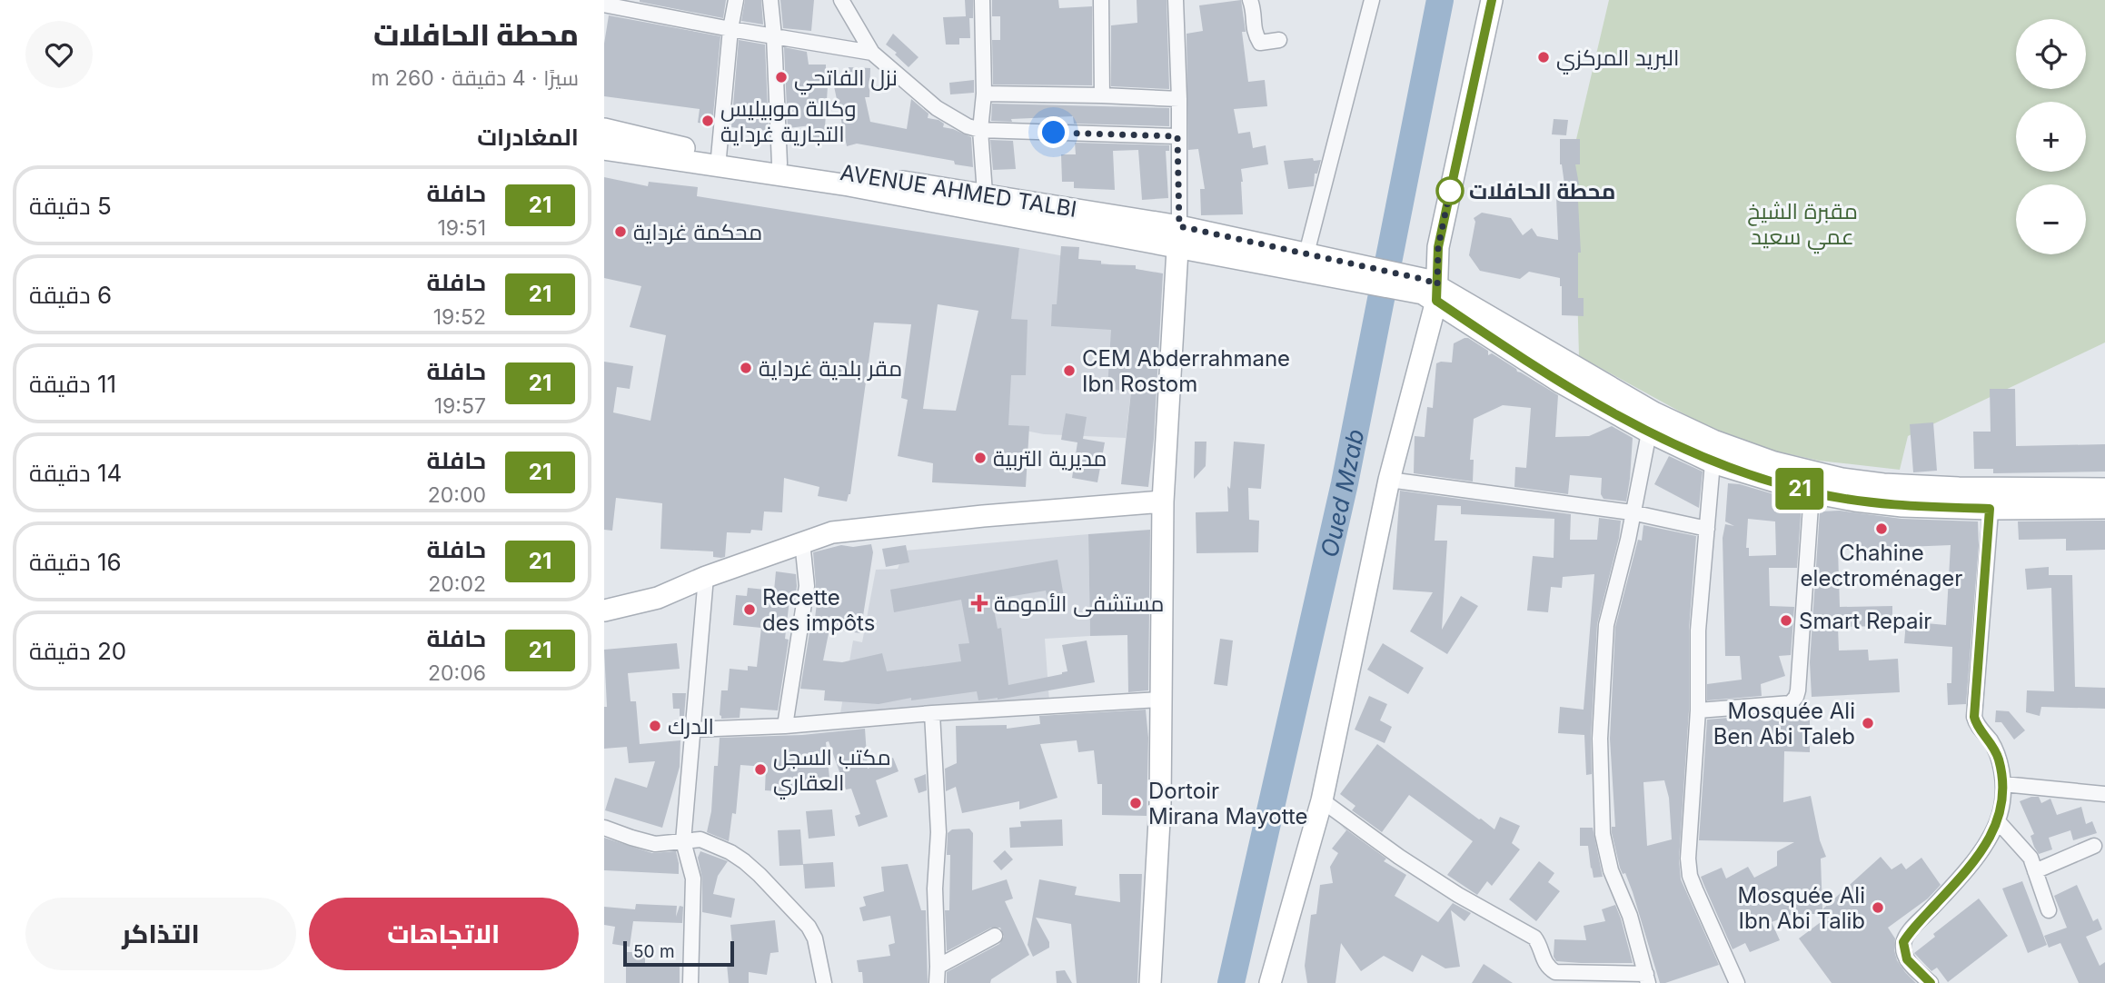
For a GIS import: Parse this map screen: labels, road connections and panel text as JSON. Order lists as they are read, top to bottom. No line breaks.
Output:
{"streets":{"main road":["AVENUE AHMED TALBI"]},"water":["Oued Mzab"],"parks":["مقبرة الشيخ عمي سعيد"],"places":{"other":["البريد المركزي","نزل الفاتحي","وكالة موبيليس التجارية غرداية","محطة الحافلات","محكمة غرداية","مقر بلدية غرداية","CEM Abderrahmane Ibn Rostom","مديرية التربية","Chahine electroménager","Recette des impôts","Smart Repair","Mosquée Ali Ben Abi Taleb","الدرك","مكتب السجل العقاري","Dortoir Mirana Mayotte","Mosquée Ali Ibn Abi Talib"],"health":["مستشفى الأمومة"]},"lines":["bus line 21"],"scale_bar":"50 m","page":{"on_map":"21","heading":[["محطة الحافلات","سيرًا · 4 دقيقة · 260 m"],"المغادرات"],"map_buttons":["+","−"],"list":[{"mark":"21","name":"حافلة","note":"19:51","value":"5 دقيقة"},{"mark":"21","name":"حافلة","note":"19:52","value":"6 دقيقة"},{"mark":"21","name":"حافلة","note":"19:57","value":"11 دقيقة"},{"mark":"21","name":"حافلة","note":"20:00","value":"14 دقيقة"},{"mark":"21","name":"حافلة","note":"20:02","value":"16 دقيقة"},{"mark":"21","name":"حافلة","note":"20:06","value":"20 دقيقة"}],"buttons":["الاتجاهات","التذاكر"],"scale":"50 m"}}
